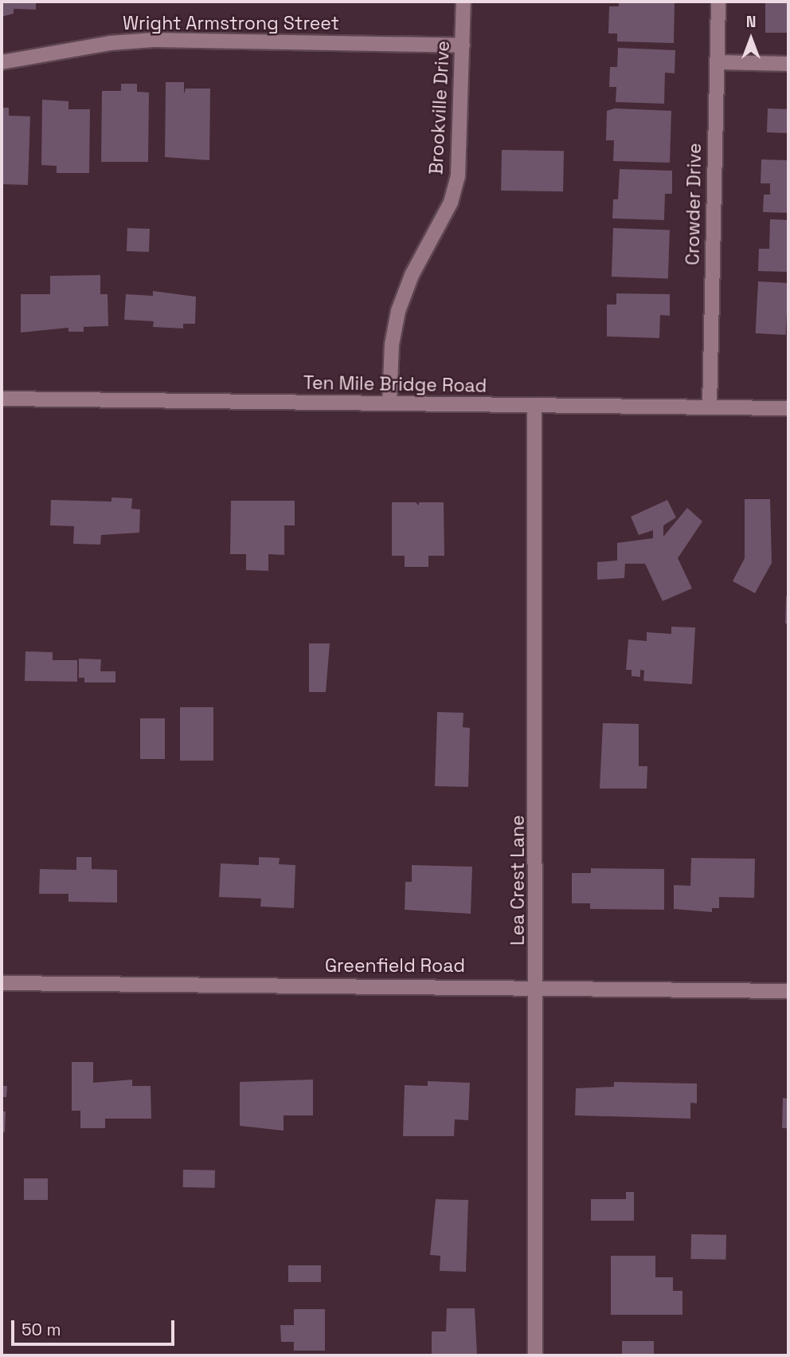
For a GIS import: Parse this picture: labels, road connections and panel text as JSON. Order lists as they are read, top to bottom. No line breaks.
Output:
{"streets":{"street":["Wright Armstrong Street","Brookville Drive","Crowder Drive","Ten Mile Bridge Road","Lea Crest Lane","Greenfield Road"]},"crossings":[["Wright Armstrong Street","Brookville Drive"],["Brookville Drive","Ten Mile Bridge Road"],["Crowder Drive","Ten Mile Bridge Road"],["Ten Mile Bridge Road","Lea Crest Lane"],["Lea Crest Lane","Greenfield Road"]],"scale_bar":"50 m","north":"top"}
